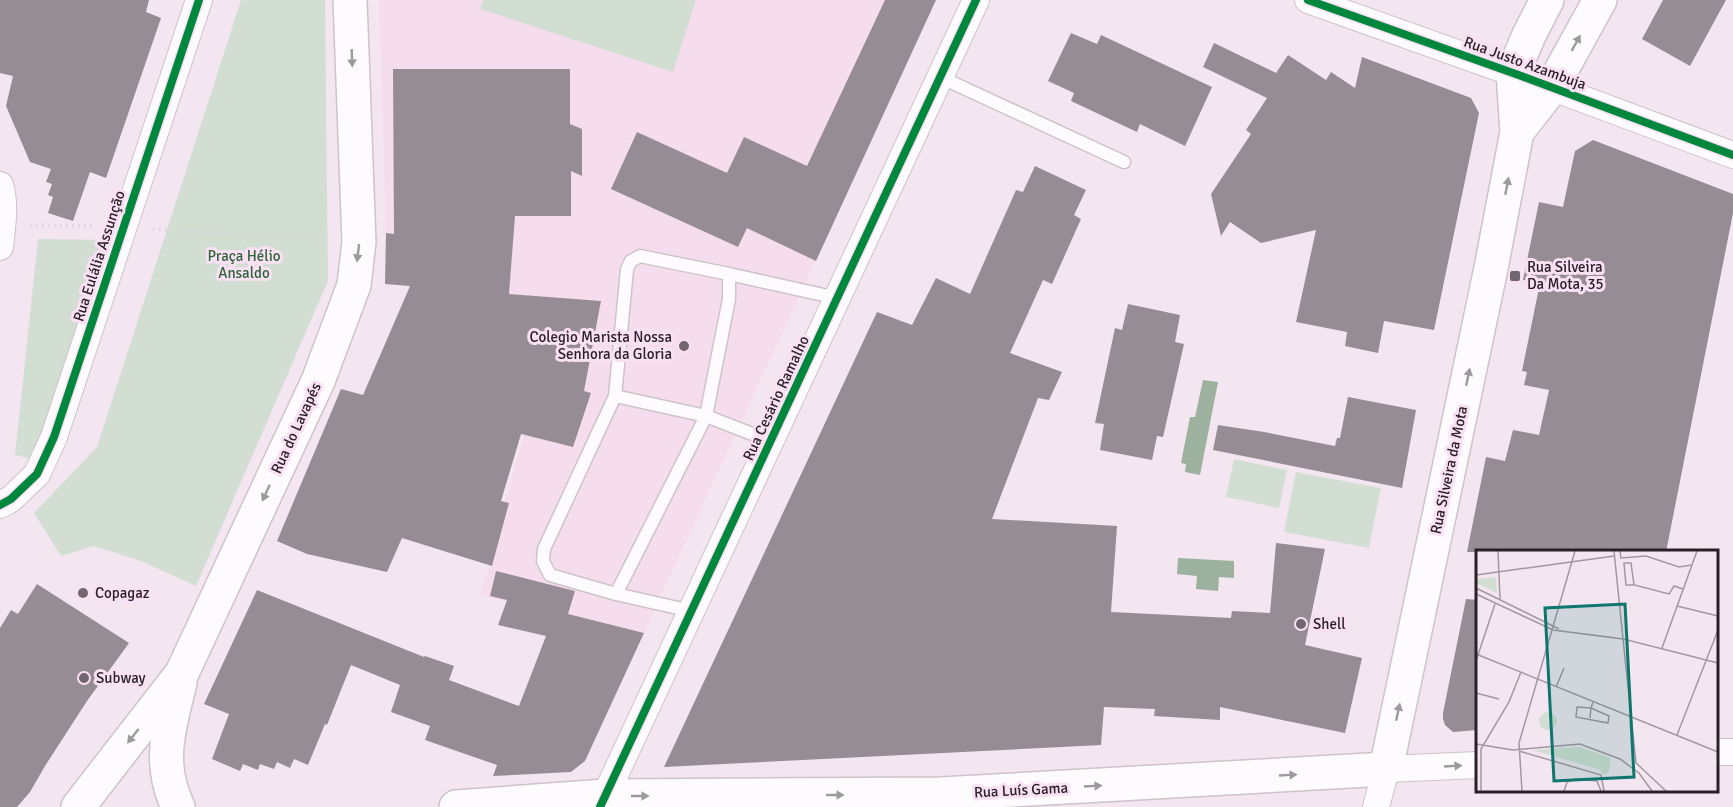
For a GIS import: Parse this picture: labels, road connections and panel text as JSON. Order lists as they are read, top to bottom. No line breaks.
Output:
{"streets":{"main road":["Rua do Lavapés","Rua Silveira da Mota","Rua Luís Gama"],"street":["Rua Justo Azambuja","Rua Eulália Assunção","Rua Cesário Ramalho"]},"crossings":[["Rua Justo Azambuja","Rua Silveira da Mota"],["Rua Cesário Ramalho","Rua Luís Gama"],["Rua Silveira da Mota","Rua Luís Gama"]],"one_way":["Rua do Lavapés","Rua Silveira da Mota","Rua Luís Gama"],"parks":["Praça Hélio Ansaldo"],"places":{"transit":["Rua Silveira Da Mota, 35"],"other":["Colegio Marista Nossa Senhora da Gloria","Copagaz","Shell","Subway"]}}
